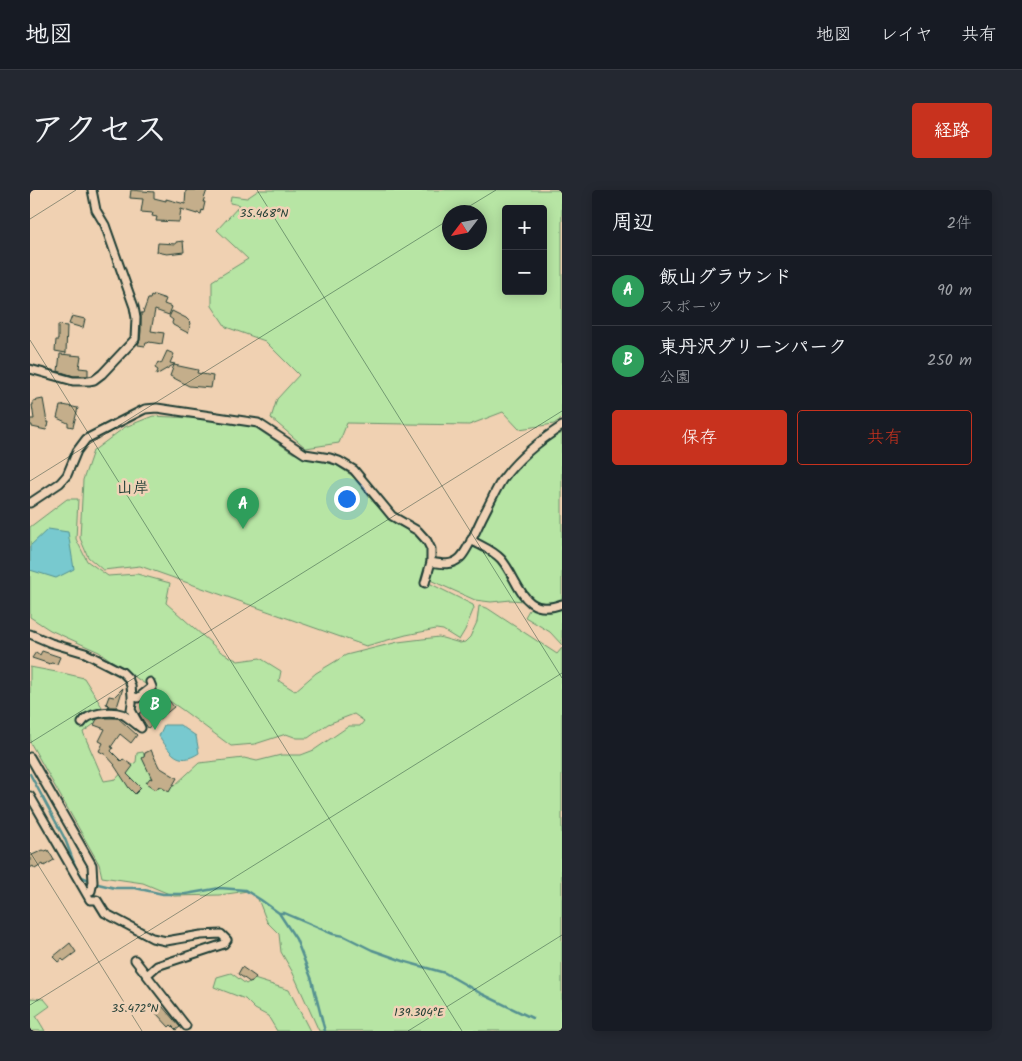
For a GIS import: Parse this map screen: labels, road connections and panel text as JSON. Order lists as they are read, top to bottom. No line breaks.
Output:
{"districts":["山岸"],"north":"bottom left","page":{"header":"地図","nav":["地図","レイヤ","共有"],"title":"アクセス","buttons":["経路",["保存","共有"]],"heading":["周辺","2件"],"map_buttons":["+","−"],"list":[{"mark":"A","name":"飯山グラウンド","note":"スポーツ","value":"90 m"},{"mark":"B","name":"東丹沢グリーンパーク","note":"公園","value":"250 m"}],"pins":["A","B"]},"coordinates":["35.468°N","35.472°N","139.304°E"]}
